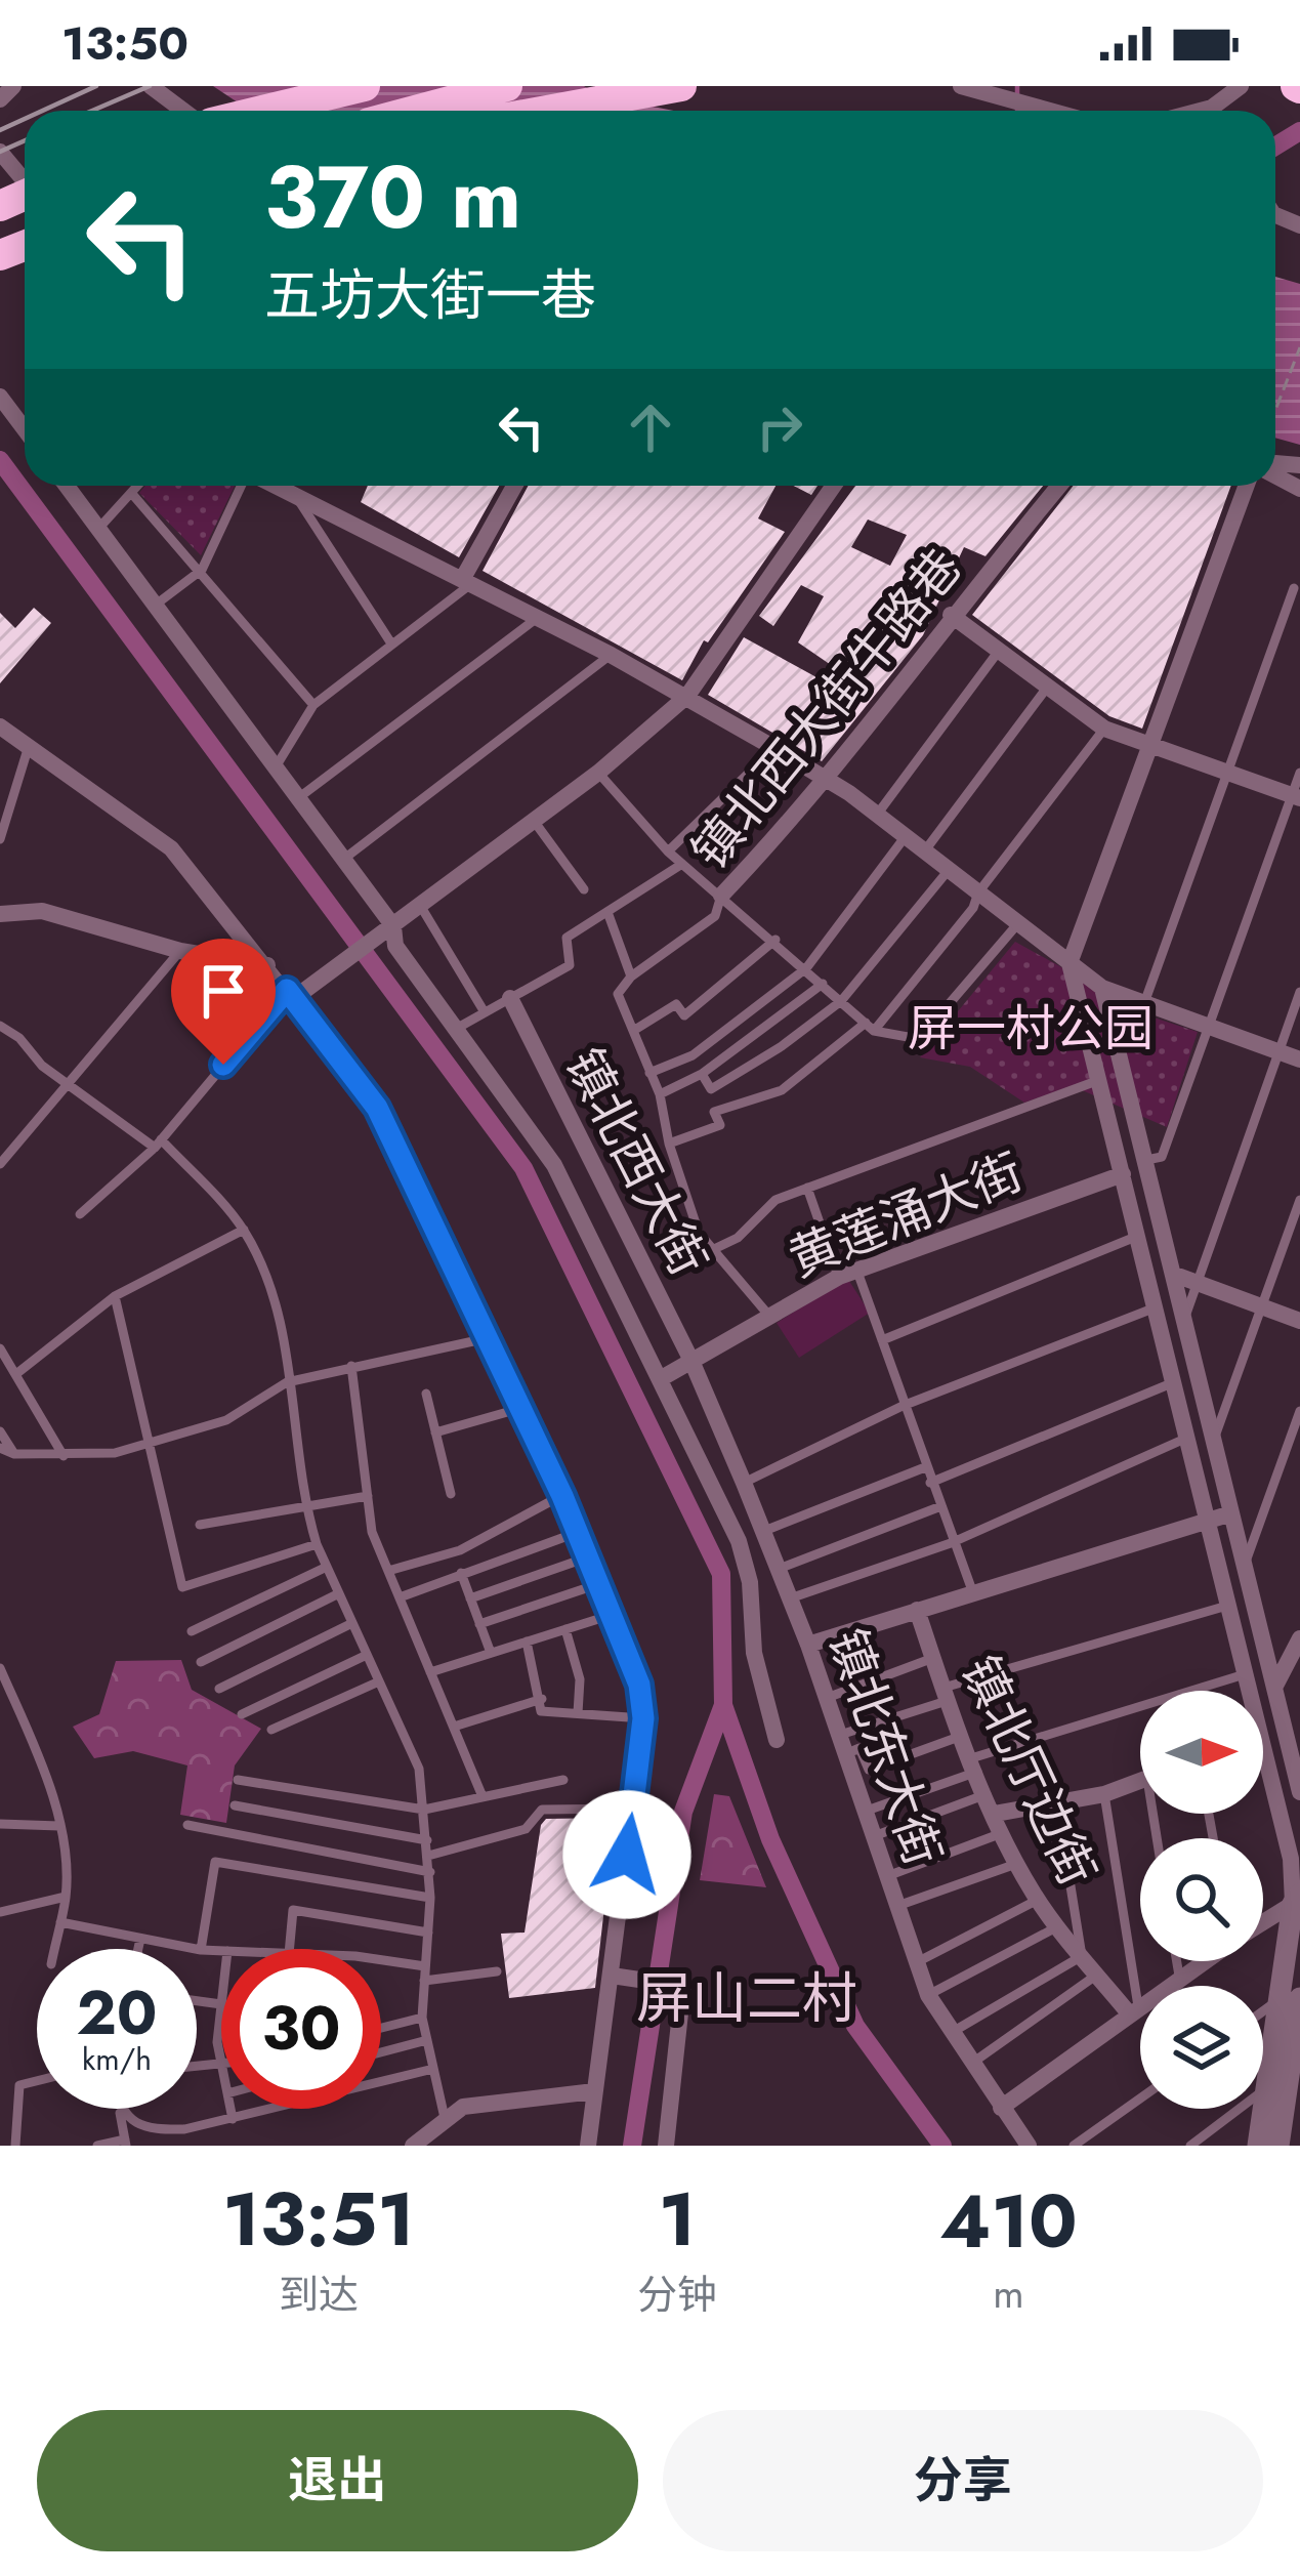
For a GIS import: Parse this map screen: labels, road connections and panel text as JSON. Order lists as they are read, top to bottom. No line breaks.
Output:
{"streets":{"street":["镇北西大街牛路巷","镇北西大街","黄莲涌大街","镇北东大街","镇北厅边街"]},"crossings":[["镇北西大街","黄莲涌大街"],["镇北西大街","镇北东大街"],["黄莲涌大街","镇北东大街"]],"districts":["屏山二村"],"parks":["屏一村公园"],"north":"right","page":{"status":"13:50","turn":["370 m","五坊大街一巷"],"speed":"20 km/h","limit":"30","eta":["13:51","到达","1","分钟","410","m"],"buttons":["退出","分享"]}}
